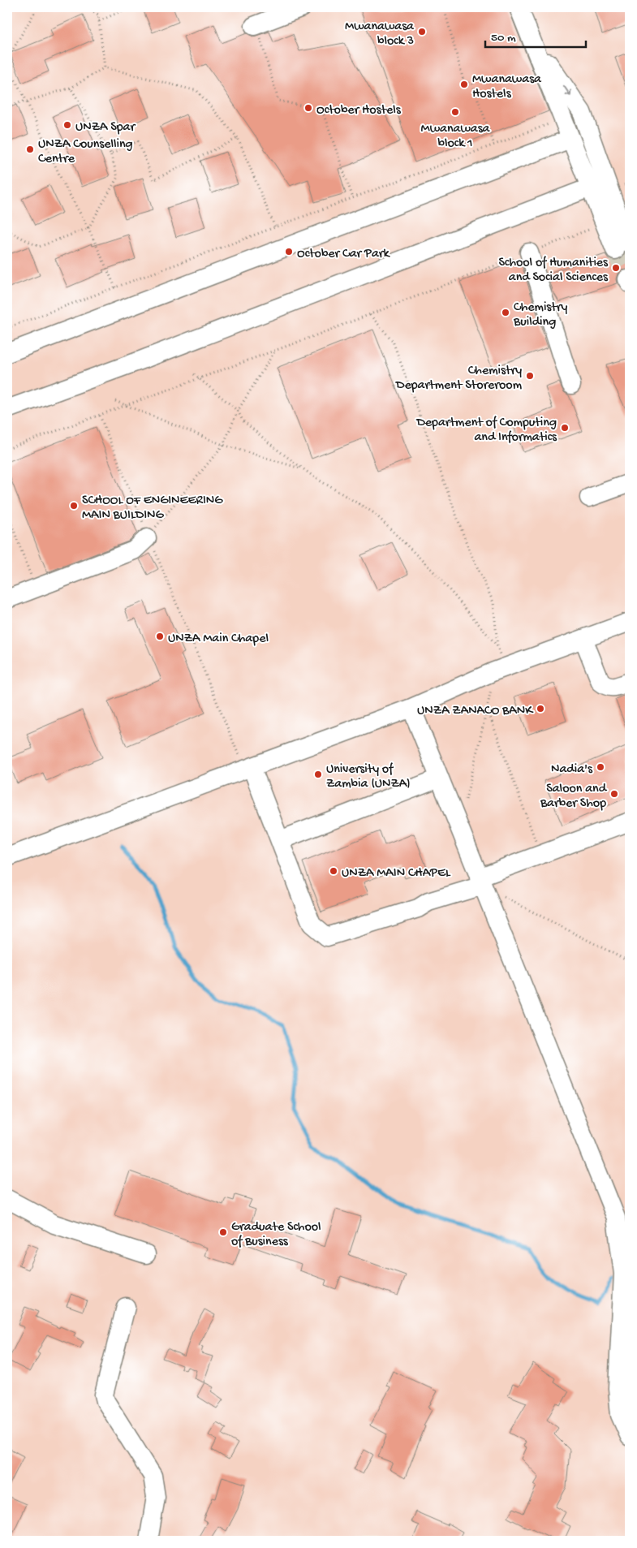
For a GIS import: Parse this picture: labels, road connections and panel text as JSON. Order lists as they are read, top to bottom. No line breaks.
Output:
{"places":["Mwanawasa block 3","Mwanawasa Hostels","October Hostels","Mwanawasa block 1","UNZA Spar","UNZA Counselling Centre","October Car Park","School of Humanities and Social Sciences","Chemistry Building","Chemistry Department Storeroom","Department of Computing and Informatics","SCHOOL OF ENGINEERING MAIN BUILDING","UNZA Main Chapel","UNZA ZANACO BANK","Nadia's","University of Zambia (UNZA)","Saloon and Barber Shop","UNZA MAIN CHAPEL","Graduate School of Business"],"scale_bar":"50 m"}
